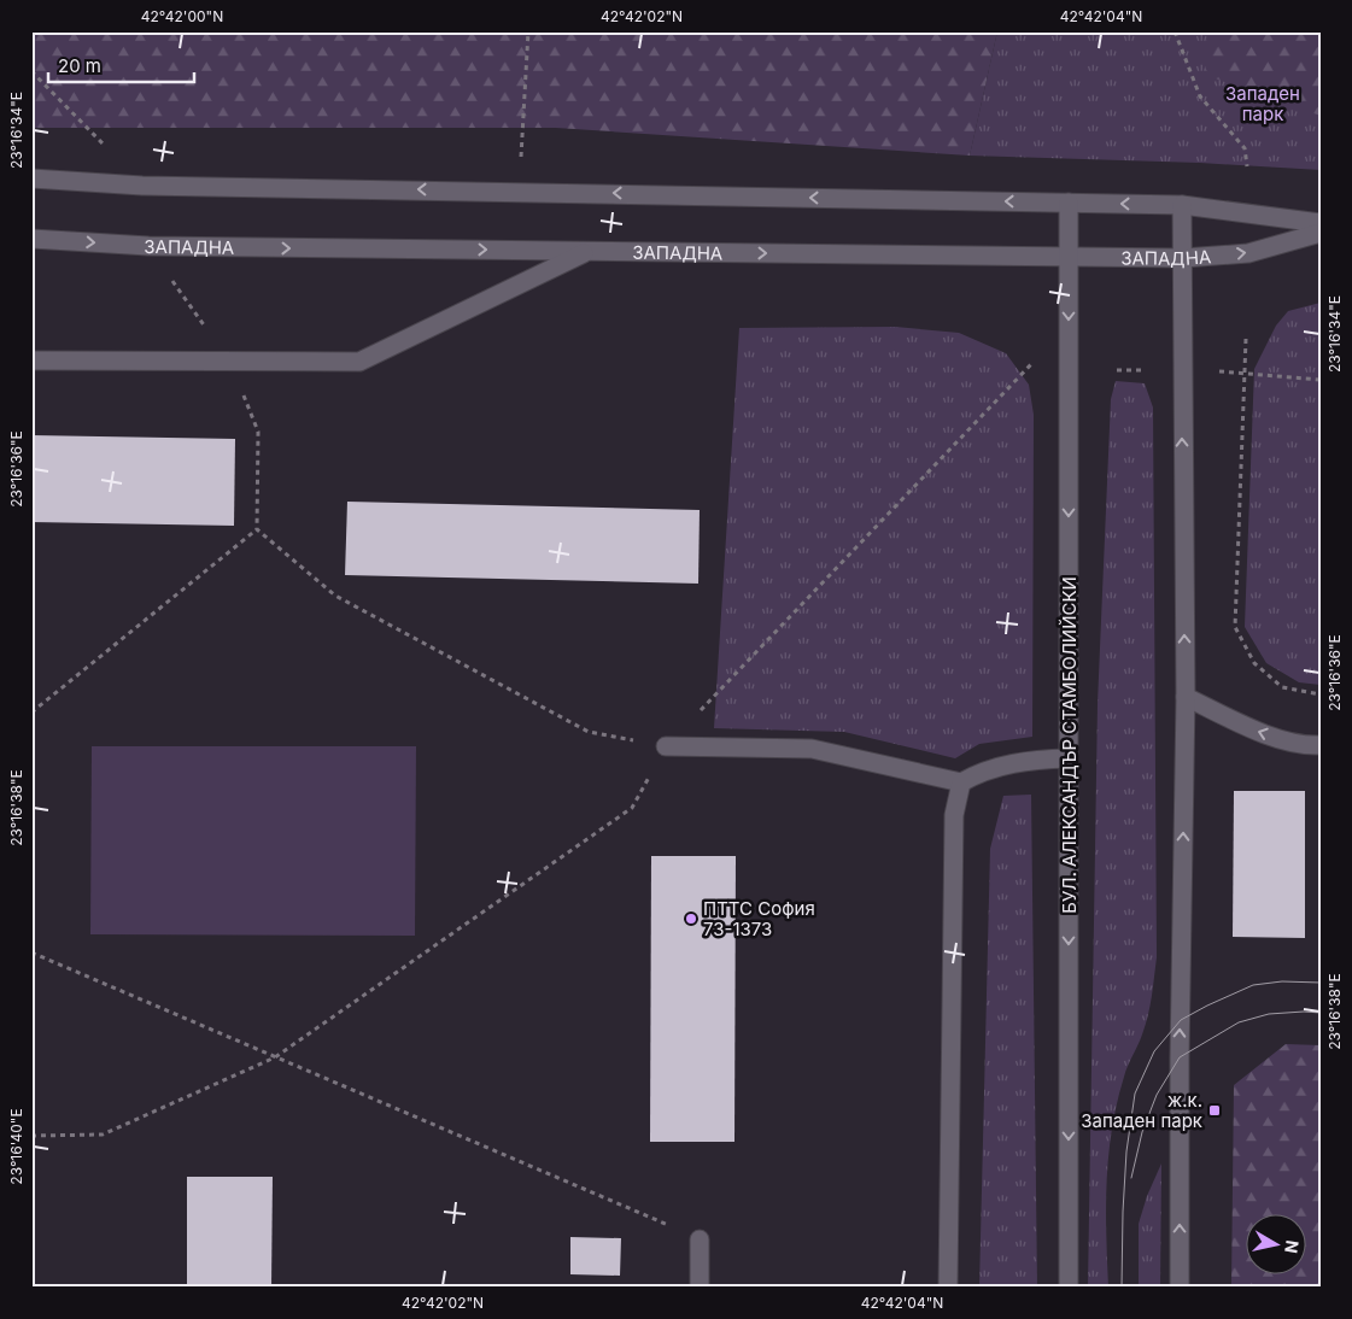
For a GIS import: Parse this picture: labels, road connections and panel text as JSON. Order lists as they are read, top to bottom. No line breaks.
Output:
{"streets":{"street":["ЗАПАДНА","БУЛ. АЛЕКСАНДЪР СТАМБОЛИЙСКИ"]},"crossings":[["ЗАПАДНА","БУЛ. АЛЕКСАНДЪР СТАМБОЛИЙСКИ"]],"parks":["Западен парк"],"places":{"other":["ПТТС София 73-1373"],"transit":["ж.к. Западен парк"]},"scale_bar":"20 m","north":"right","coordinates":["42°42'00\"N","42°42'02\"N","42°42'04\"N","23°16'34\"E","23°16'36\"E","23°16'38\"E","23°16'40\"E"]}
